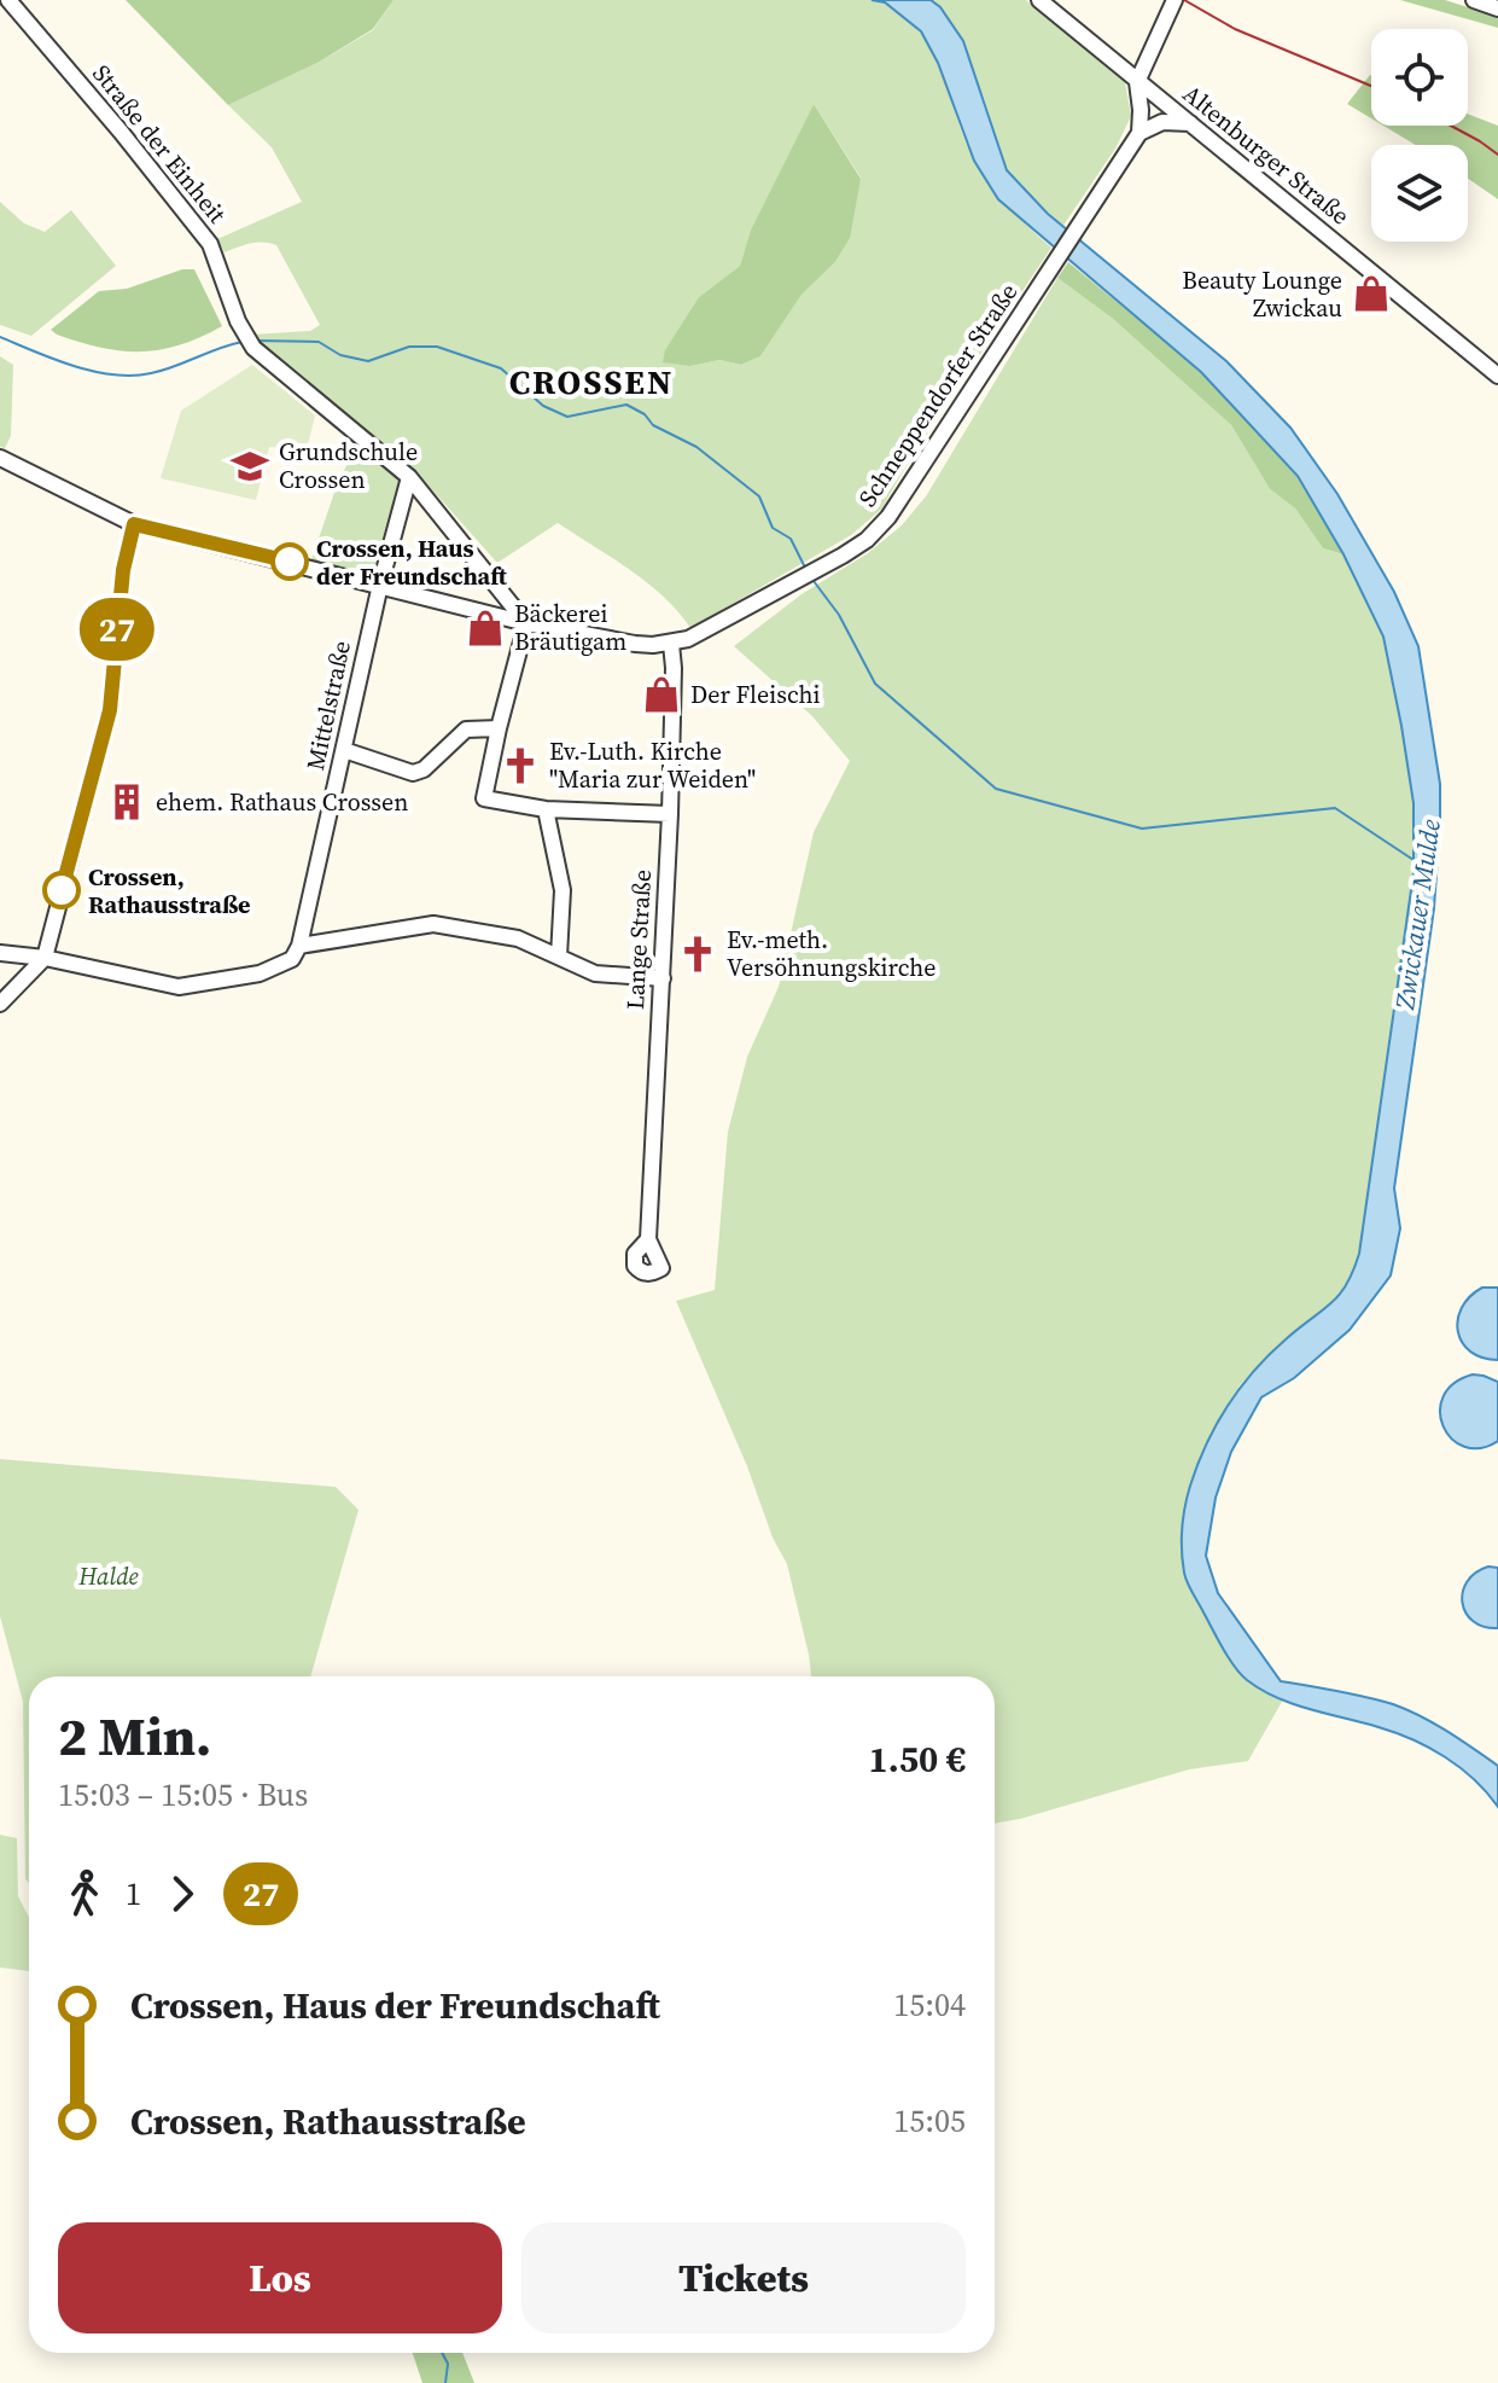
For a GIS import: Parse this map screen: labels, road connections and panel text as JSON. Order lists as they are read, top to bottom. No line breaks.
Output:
{"streets":{"street":["Straße der Einheit","Altenburger Straße","Schneppendorfer Straße","Mittelstraße","Lange Straße"]},"crossings":[["Straße der Einheit","Schneppendorfer Straße"],["Straße der Einheit","Mittelstraße"],["Schneppendorfer Straße","Mittelstraße"],["Schneppendorfer Straße","Lange Straße"]],"districts":["CROSSEN"],"water":["Zwickauer Mulde"],"parks":["Halde"],"places":{"shop":["Beauty Lounge Zwickau","Bäckerei Bräutigam","Der Fleischi"],"school or university":["Grundschule Crossen"],"other":["Crossen, Haus der Freundschaft","Crossen, Rathausstraße"],"church":["Ev.-Luth. Kirche \"Maria zur Weiden\"","Ev.-meth. Versöhnungskirche"],"building":["ehem. Rathaus Crossen"]},"lines":["bus line 27"],"page":{"on_map":"27","heading":["2 Min.","15:03 – 15:05 · Bus","1.50 €"],"legs":["1","27"],"list":[{"name":"Crossen, Haus der Freundschaft","value":"15:04"},{"name":"Crossen, Rathausstraße","value":"15:05"}],"buttons":["Los","Tickets"]}}
